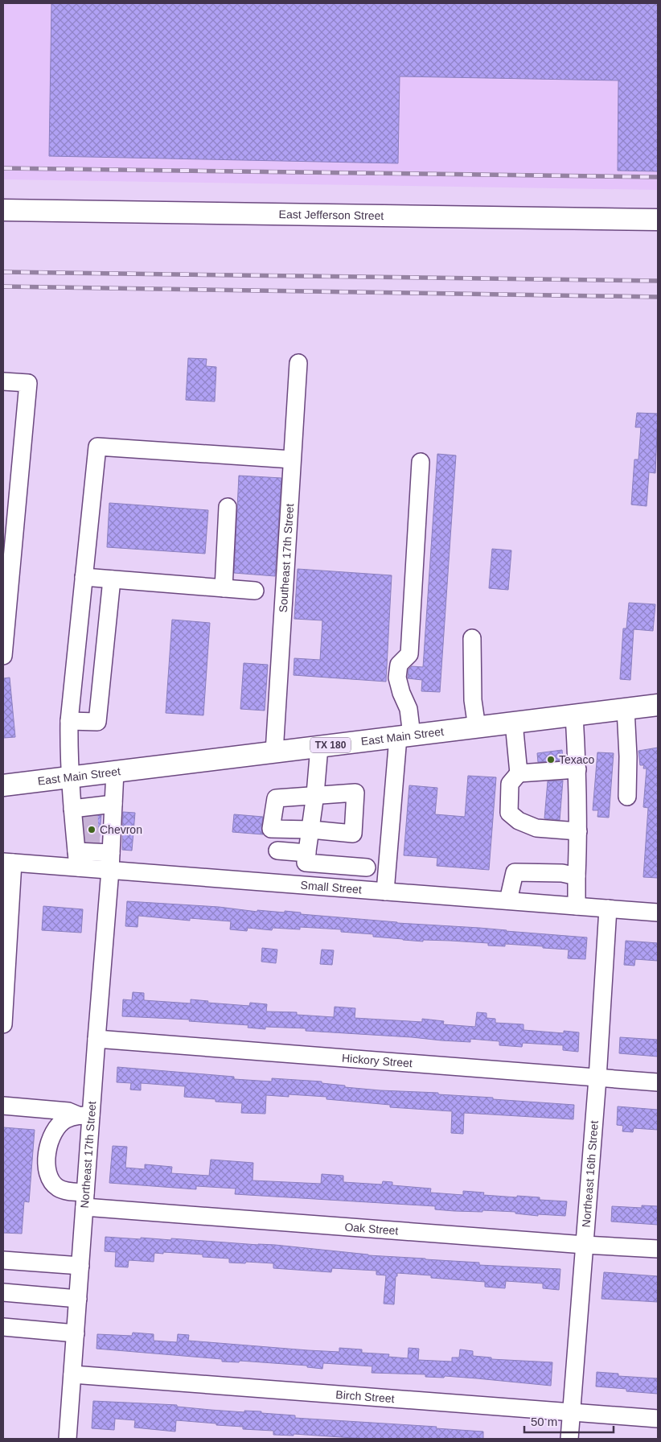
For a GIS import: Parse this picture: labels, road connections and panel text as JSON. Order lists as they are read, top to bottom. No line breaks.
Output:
{"streets":{"main road":["East Jefferson Street","East Main Street","TX 180"],"street":["Southeast 17th Street","Small Street","Hickory Street","Northeast 17th Street","Northeast 16th Street","Oak Street","Birch Street"]},"crossings":[["Southeast 17th Street","East Main Street"],["Small Street","Northeast 17th Street"],["Small Street","Northeast 16th Street"],["Hickory Street","Northeast 17th Street"],["Hickory Street","Northeast 16th Street"],["Northeast 17th Street","Oak Street"],["Northeast 17th Street","Birch Street"],["Northeast 16th Street","Oak Street"],["Northeast 16th Street","Birch Street"]],"places":["Texaco","Chevron"],"scale_bar":"50 m"}
